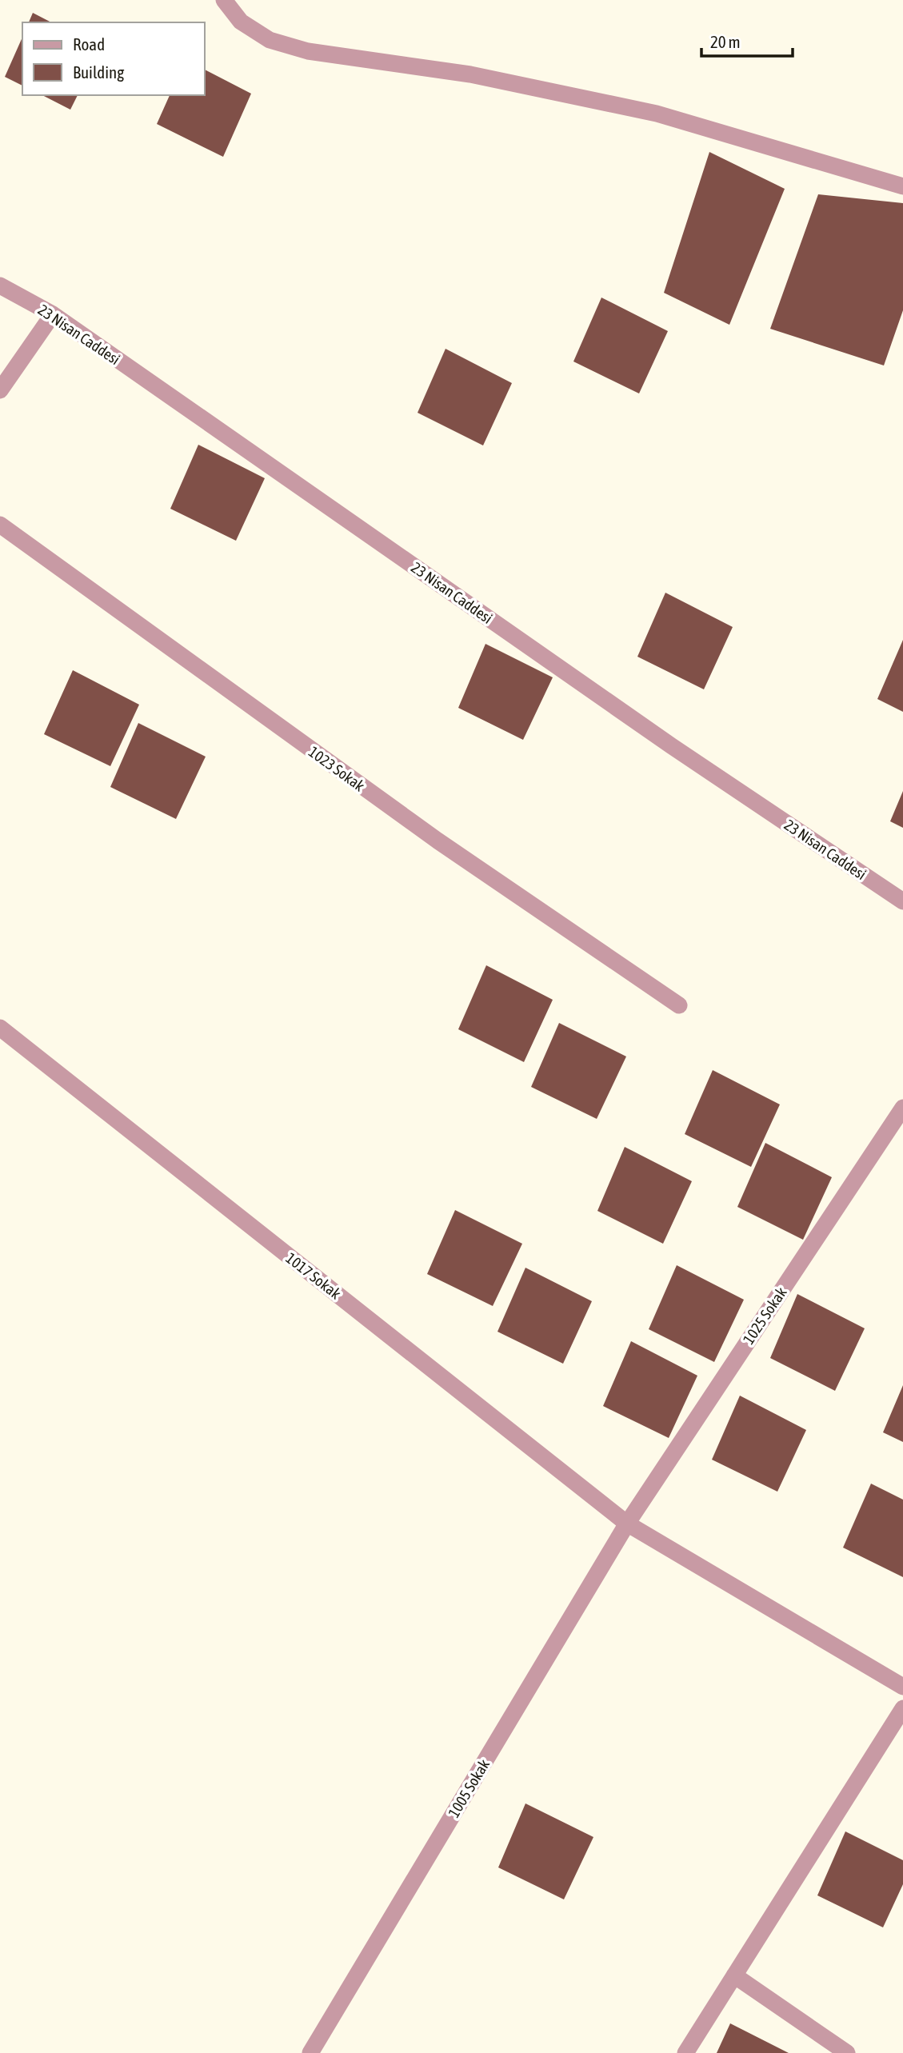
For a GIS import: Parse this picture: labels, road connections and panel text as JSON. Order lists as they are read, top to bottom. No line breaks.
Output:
{"streets":{"street":["23 Nisan Caddesi","1023 Sokak","1017 Sokak","1025 Sokak","1005 Sokak"]},"crossings":[["1017 Sokak","1025 Sokak"],["1017 Sokak","1005 Sokak"],["1025 Sokak","1005 Sokak"]],"legend":["Road","Building"],"scale_bar":"20 m"}
